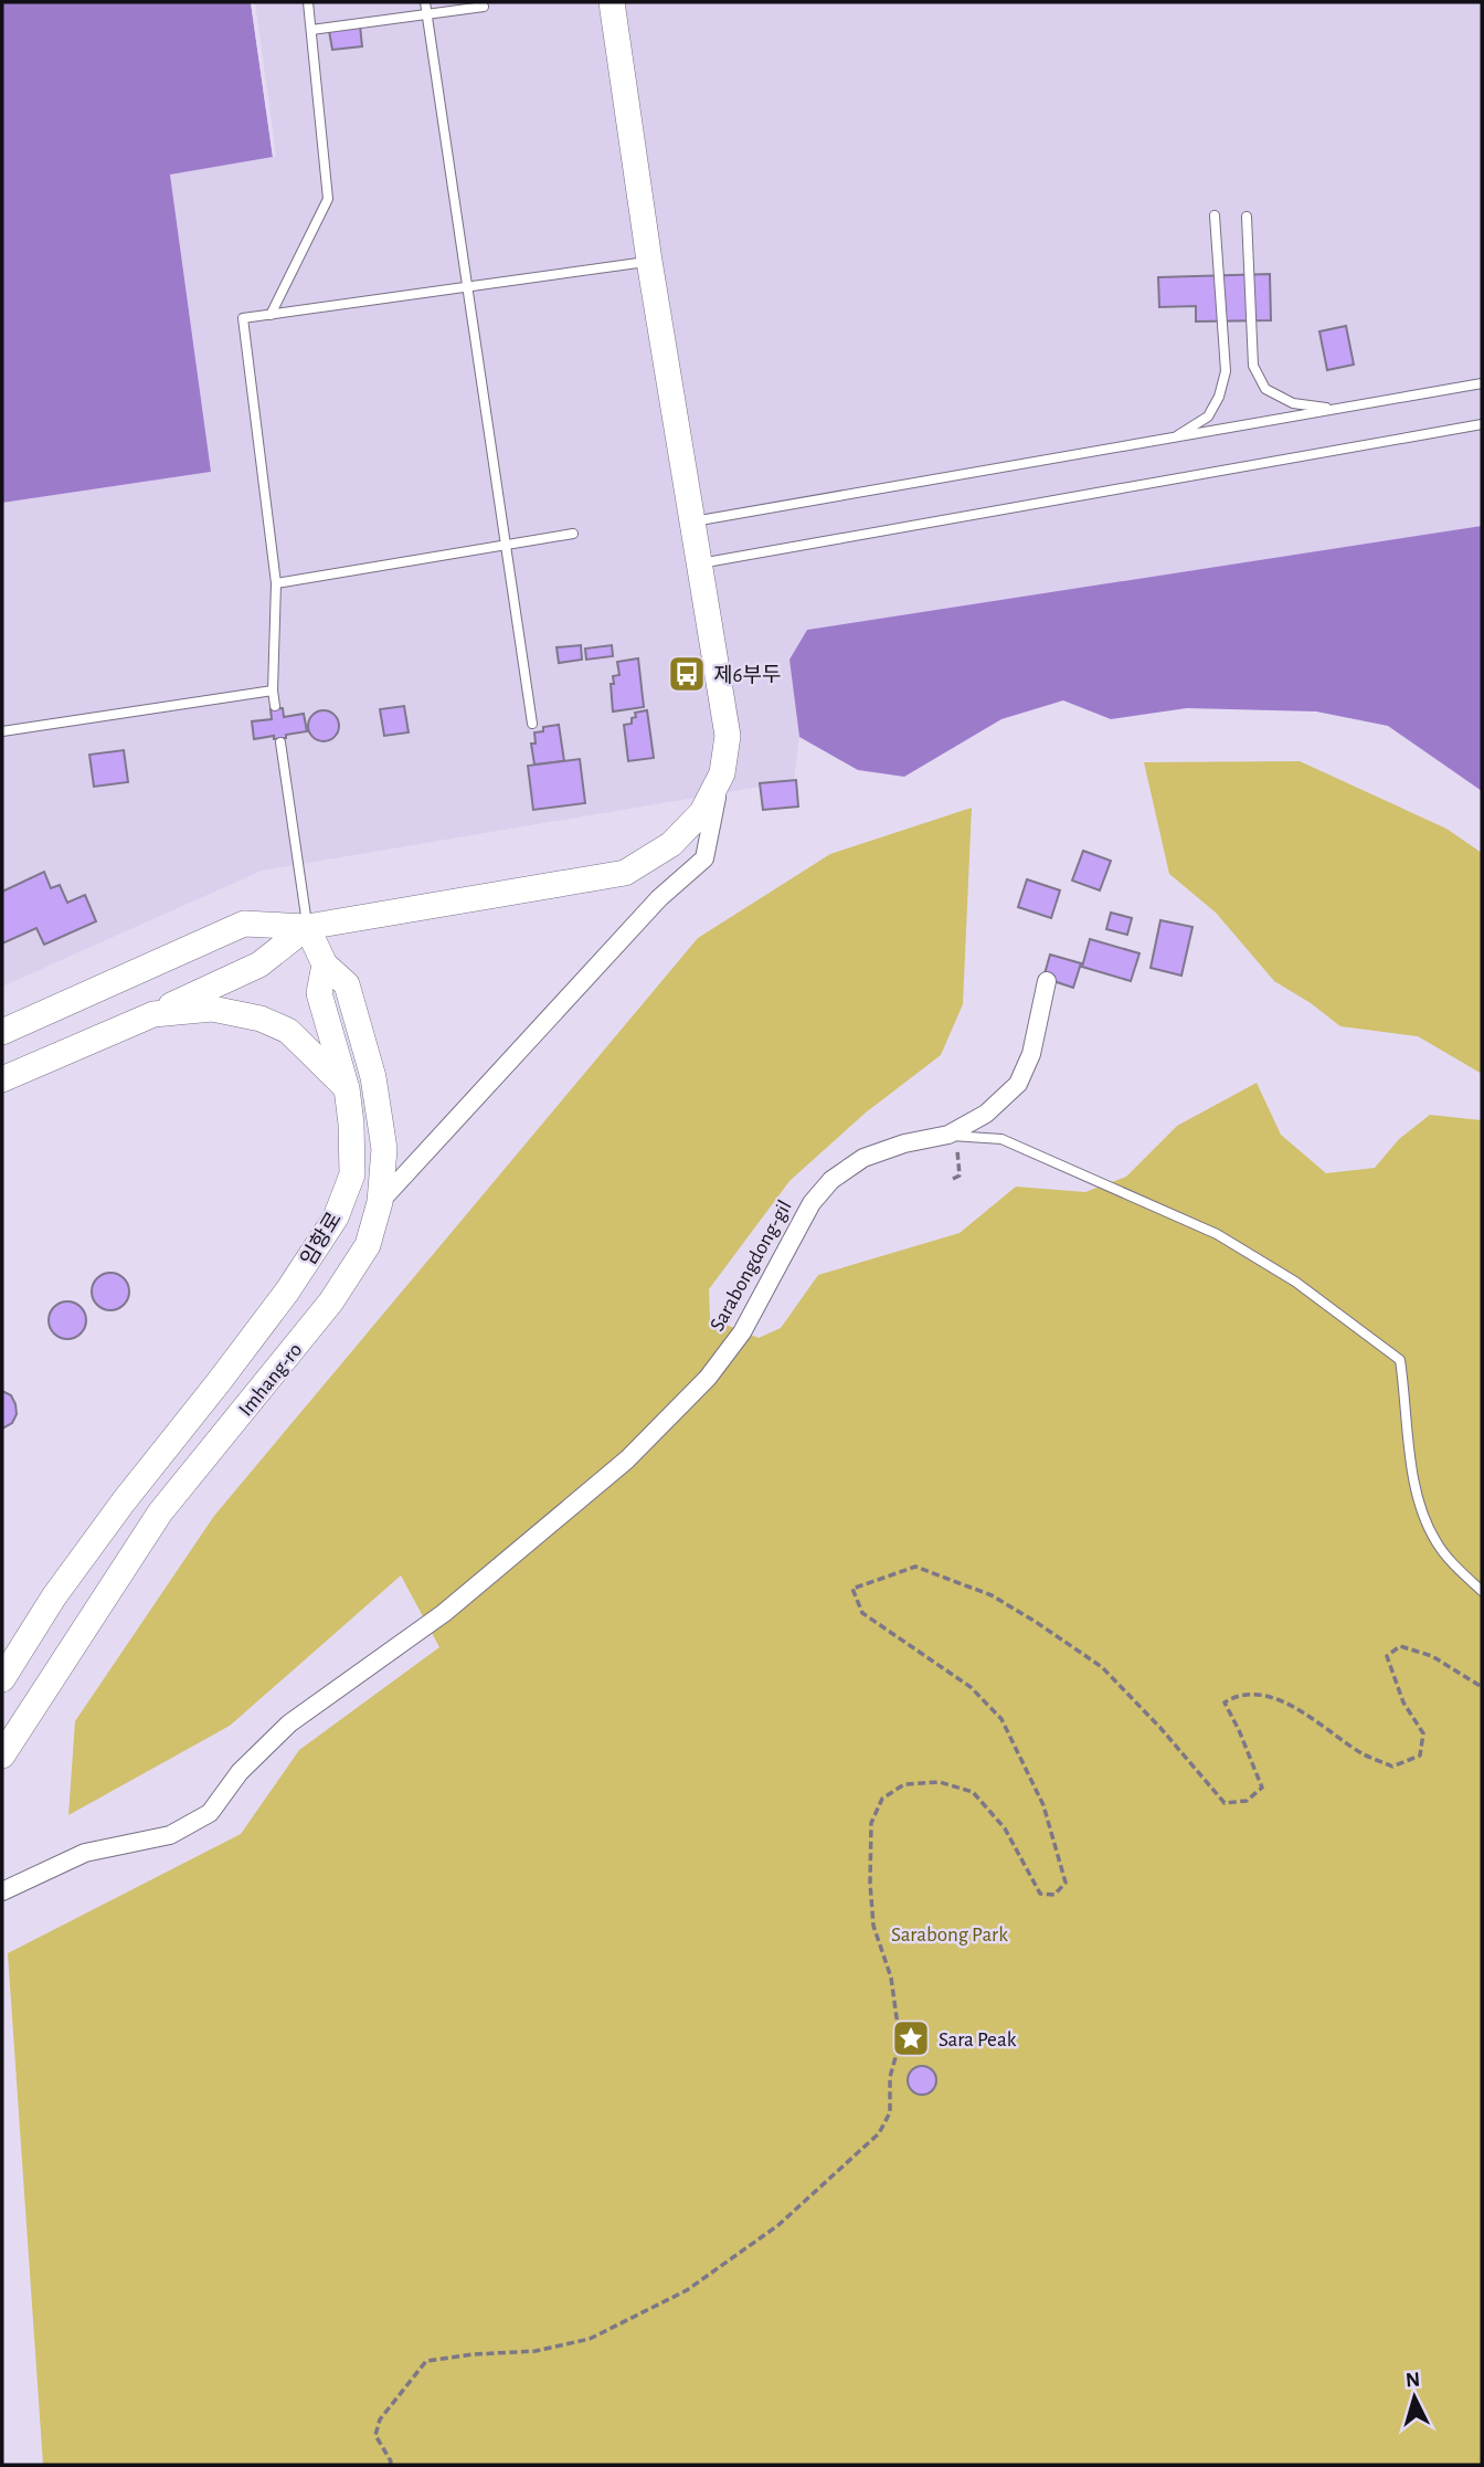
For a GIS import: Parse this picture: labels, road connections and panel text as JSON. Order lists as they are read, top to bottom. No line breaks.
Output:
{"streets":{"main road":["임항로","Imhang-ro"],"street":["Sarabongdong-gil"]},"crossings":[["임항로","Imhang-ro"]],"parks":["Sarabong Park"],"places":{"bus stop":["제6부두"],"place":["Sara Peak"]},"north":"top"}
